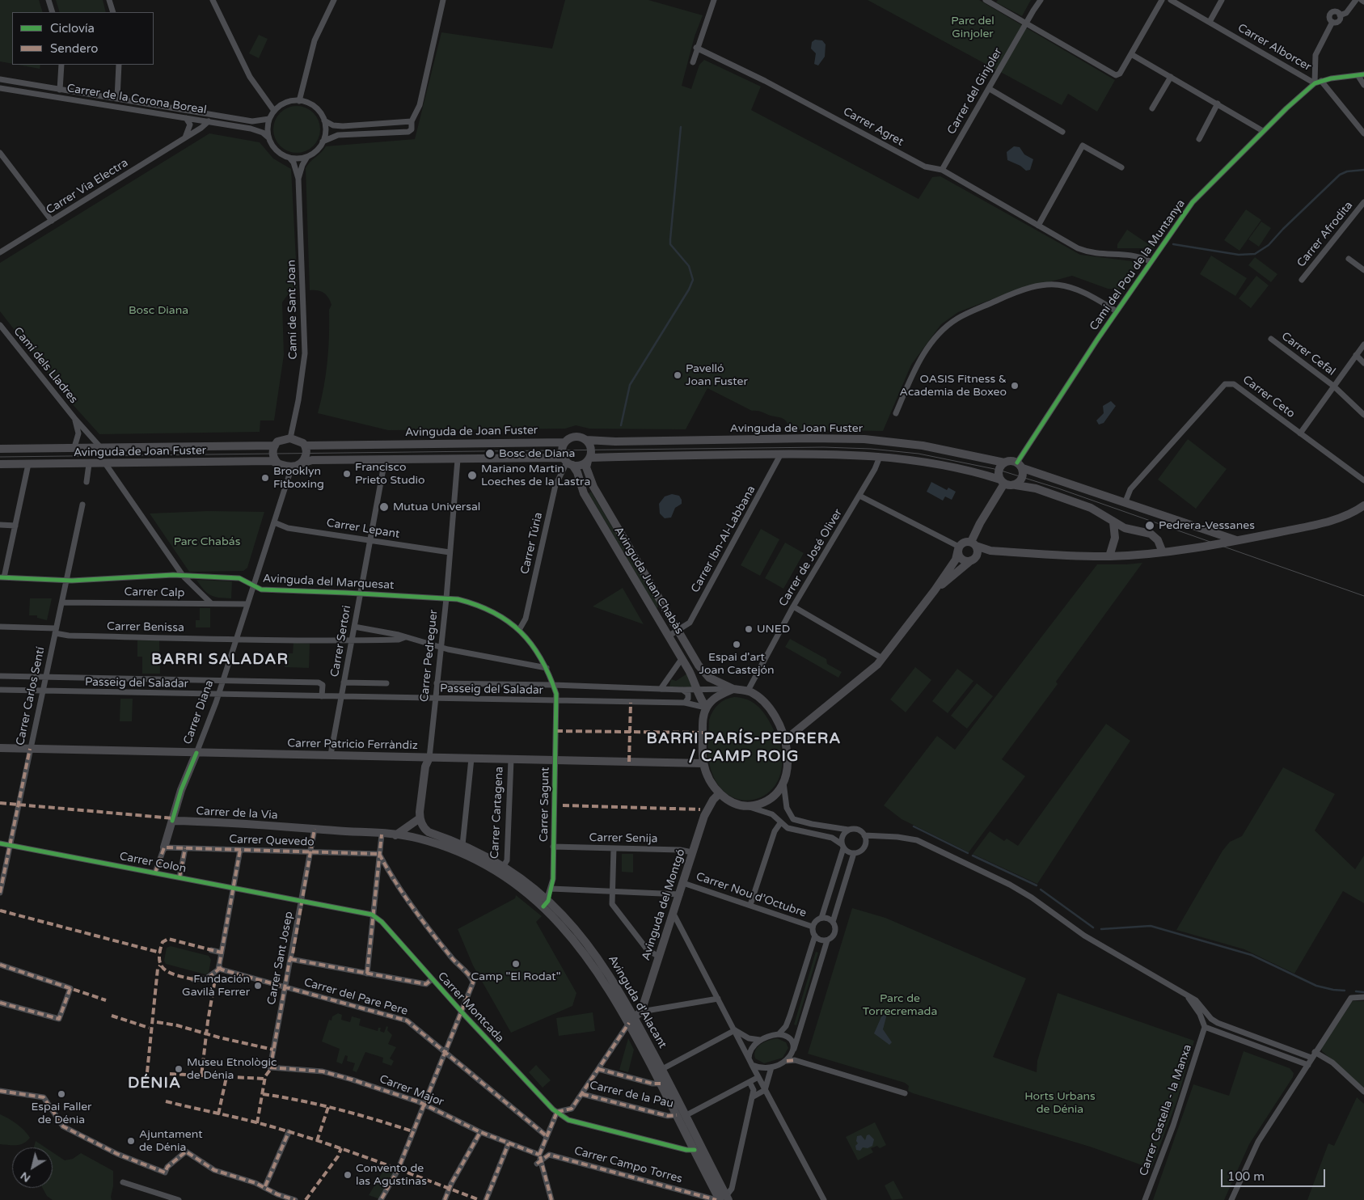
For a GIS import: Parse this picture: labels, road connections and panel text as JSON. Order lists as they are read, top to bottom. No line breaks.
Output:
{"streets":{"main road":["Avinguda de Joan Fuster","Avinguda Juan Chabàs","Carrer Diana","Carrer Patricio Ferràndiz","Carrer de la Via","Avinguda del Montgó","Avinguda d'Alacant"],"street":["Carrer Alborcer","Carrer del Ginjoler","Carrer de la Corona Boreal","Carrer Agret","Carrer Via Electra","Carrer Afrodita","Camí del Pou de la Muntanya","Camí de Sant Joan","Carrer Cefal","Camí dels Lladres","Carrer Ceto","Carrer Lepant","Carrer Ibn-Al-Labbana","Carrer Túria","Carrer de José Oliver","Avinguda del Marquesat","Carrer Calp","Carrer Benissa","Carrer Sertori","Carrer Pedreguer","Passeig del Saladar","Carrer Carlos Sentí","Carrer Sagunt","Carrer Cartagena","Carrer Senija","Carrer Quevedo","Carrer Colon","Carrer Nou d’Octubre","Carrer Sant Josep","Carrer del Pare Pere","Carrer Montcada","Carrer Major","Carrer de la Pau","Carrer Castella - la Manxa","Carrer Campo Torres"]},"crossings":[["Carrer Alborcer","Camí del Pou de la Muntanya"],["Carrer del Ginjoler","Carrer Agret"],["Carrer de la Corona Boreal","Carrer Via Electra"],["Carrer de la Corona Boreal","Camí de Sant Joan"],["Carrer Agret","Camí del Pou de la Muntanya"],["Camí del Pou de la Muntanya","Avinguda de Joan Fuster"],["Camí de Sant Joan","Avinguda de Joan Fuster"],["Camí de Sant Joan","Carrer Diana"],["Carrer Cefal","Carrer Ceto"],["Camí dels Lladres","Avinguda de Joan Fuster"],["Avinguda de Joan Fuster","Carrer Túria"],["Avinguda de Joan Fuster","Avinguda Juan Chabàs"],["Avinguda de Joan Fuster","Carrer Diana"],["Carrer Lepant","Carrer Sertori"],["Carrer Lepant","Carrer Pedreguer"],["Carrer Lepant","Carrer Diana"],["Carrer Ibn-Al-Labbana","Avinguda Juan Chabàs"],["Carrer Túria","Avinguda Juan Chabàs"],["Carrer Túria","Avinguda del Marquesat"],["Carrer de José Oliver","Avinguda Juan Chabàs"],["Carrer de José Oliver","Passeig del Saladar"],["Carrer de José Oliver","Carrer Patricio Ferràndiz"],["Carrer de José Oliver","Avinguda del Montgó"],["Avinguda Juan Chabàs","Passeig del Saladar"],["Avinguda Juan Chabàs","Carrer Patricio Ferràndiz"],["Avinguda Juan Chabàs","Avinguda del Montgó"],["Avinguda del Marquesat","Carrer Sertori"],["Avinguda del Marquesat","Carrer Pedreguer"],["Avinguda del Marquesat","Passeig del Saladar"],["Avinguda del Marquesat","Carrer Carlos Sentí"],["Avinguda del Marquesat","Carrer Diana"],["Avinguda del Marquesat","Carrer Sagunt"],["Carrer Calp","Carrer Carlos Sentí"],["Carrer Calp","Carrer Diana"],["Carrer Benissa","Carrer Sertori"],["Carrer Benissa","Carrer Carlos Sentí"],["Carrer Benissa","Carrer Diana"],["Carrer Sertori","Passeig del Saladar"],["Carrer Sertori","Carrer Patricio Ferràndiz"],["Carrer Pedreguer","Passeig del Saladar"],["Carrer Pedreguer","Carrer Patricio Ferràndiz"],["Passeig del Saladar","Carrer Carlos Sentí"],["Passeig del Saladar","Carrer Diana"],["Passeig del Saladar","Carrer Patricio Ferràndiz"],["Passeig del Saladar","Carrer Sagunt"],["Passeig del Saladar","Avinguda del Montgó"],["Carrer Carlos Sentí","Carrer Patricio Ferràndiz"],["Carrer Carlos Sentí","Carrer Colon"],["Carrer Diana","Carrer Patricio Ferràndiz"],["Carrer Diana","Carrer de la Via"],["Carrer Diana","Carrer Quevedo"],["Carrer Diana","Carrer Colon"],["Carrer Patricio Ferràndiz","Carrer Sagunt"],["Carrer Patricio Ferràndiz","Carrer Cartagena"],["Carrer Patricio Ferràndiz","Avinguda del Montgó"],["Carrer Sagunt","Carrer Senija"],["Carrer Sagunt","Avinguda d'Alacant"],["Carrer Cartagena","Avinguda d'Alacant"],["Carrer de la Via","Carrer Sant Josep"],["Carrer Senija","Avinguda del Montgó"],["Carrer Quevedo","Carrer Sant Josep"],["Carrer Colon","Carrer Sant Josep"],["Carrer Colon","Carrer Montcada"],["Carrer Nou d’Octubre","Avinguda del Montgó"],["Carrer Sant Josep","Carrer del Pare Pere"],["Carrer Sant Josep","Carrer Major"],["Avinguda d'Alacant","Carrer Montcada"],["Avinguda d'Alacant","Carrer de la Pau"],["Carrer Major","Carrer Campo Torres"]],"districts":["BARRI SALADAR","BARRI PARÍS-PEDRERA / CAMP ROIG","DÉNIA"],"parks":["Parc del Ginjoler","Bosc Diana","Parc Chabás","Parc de Torrecremada","Horts Urbans de Dénia"],"places":["Pavelló Joan Fuster","OASIS Fitness & Academia de Boxeo","Bosc de Diana","Francisco Prieto Studio","Mariano Martin Loeches de la Lastra","Brooklyn Fitboxing","Mutua Universal","Pedrera-Vessanes","UNED","Espai d'art Joan Castejón","Camp \"El Rodat\"","Fundación Gavilà Ferrer","Museu Etnològic de Dénia","Espai Faller de Dénia","Ajuntament de Dénia","Convento de las Agustinas"],"legend":["Ciclovía","Sendero"],"scale_bar":"100 m","north":"bottom left"}
